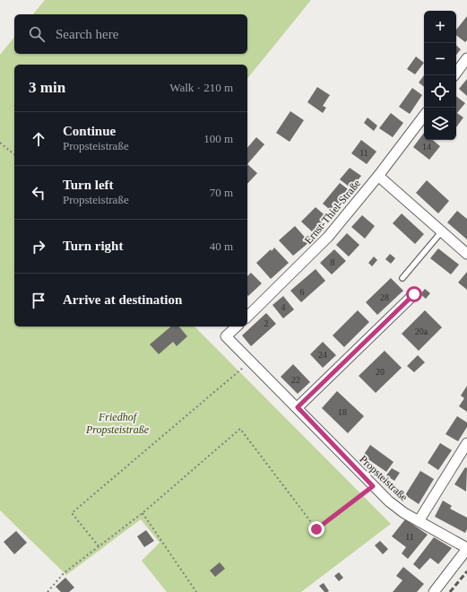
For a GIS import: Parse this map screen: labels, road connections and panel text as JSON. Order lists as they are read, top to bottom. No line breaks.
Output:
{"streets":{"street":["Ernst-Thiel-Straße","Propsteistraße"]},"parks":["Friedhof Propsteistraße"],"house_numbers":["14","11","8","6","28","4","2","20a","24","20","22","18","11"],"page":{"map_buttons":["+","−"],"search":"Search here","heading":["3 min","Walk · 210 m"],"list":[["Continue","Propsteistraße","100 m"],["Turn left","Propsteistraße","70 m"],["Turn right","40 m"],"Arrive at destination"]}}
